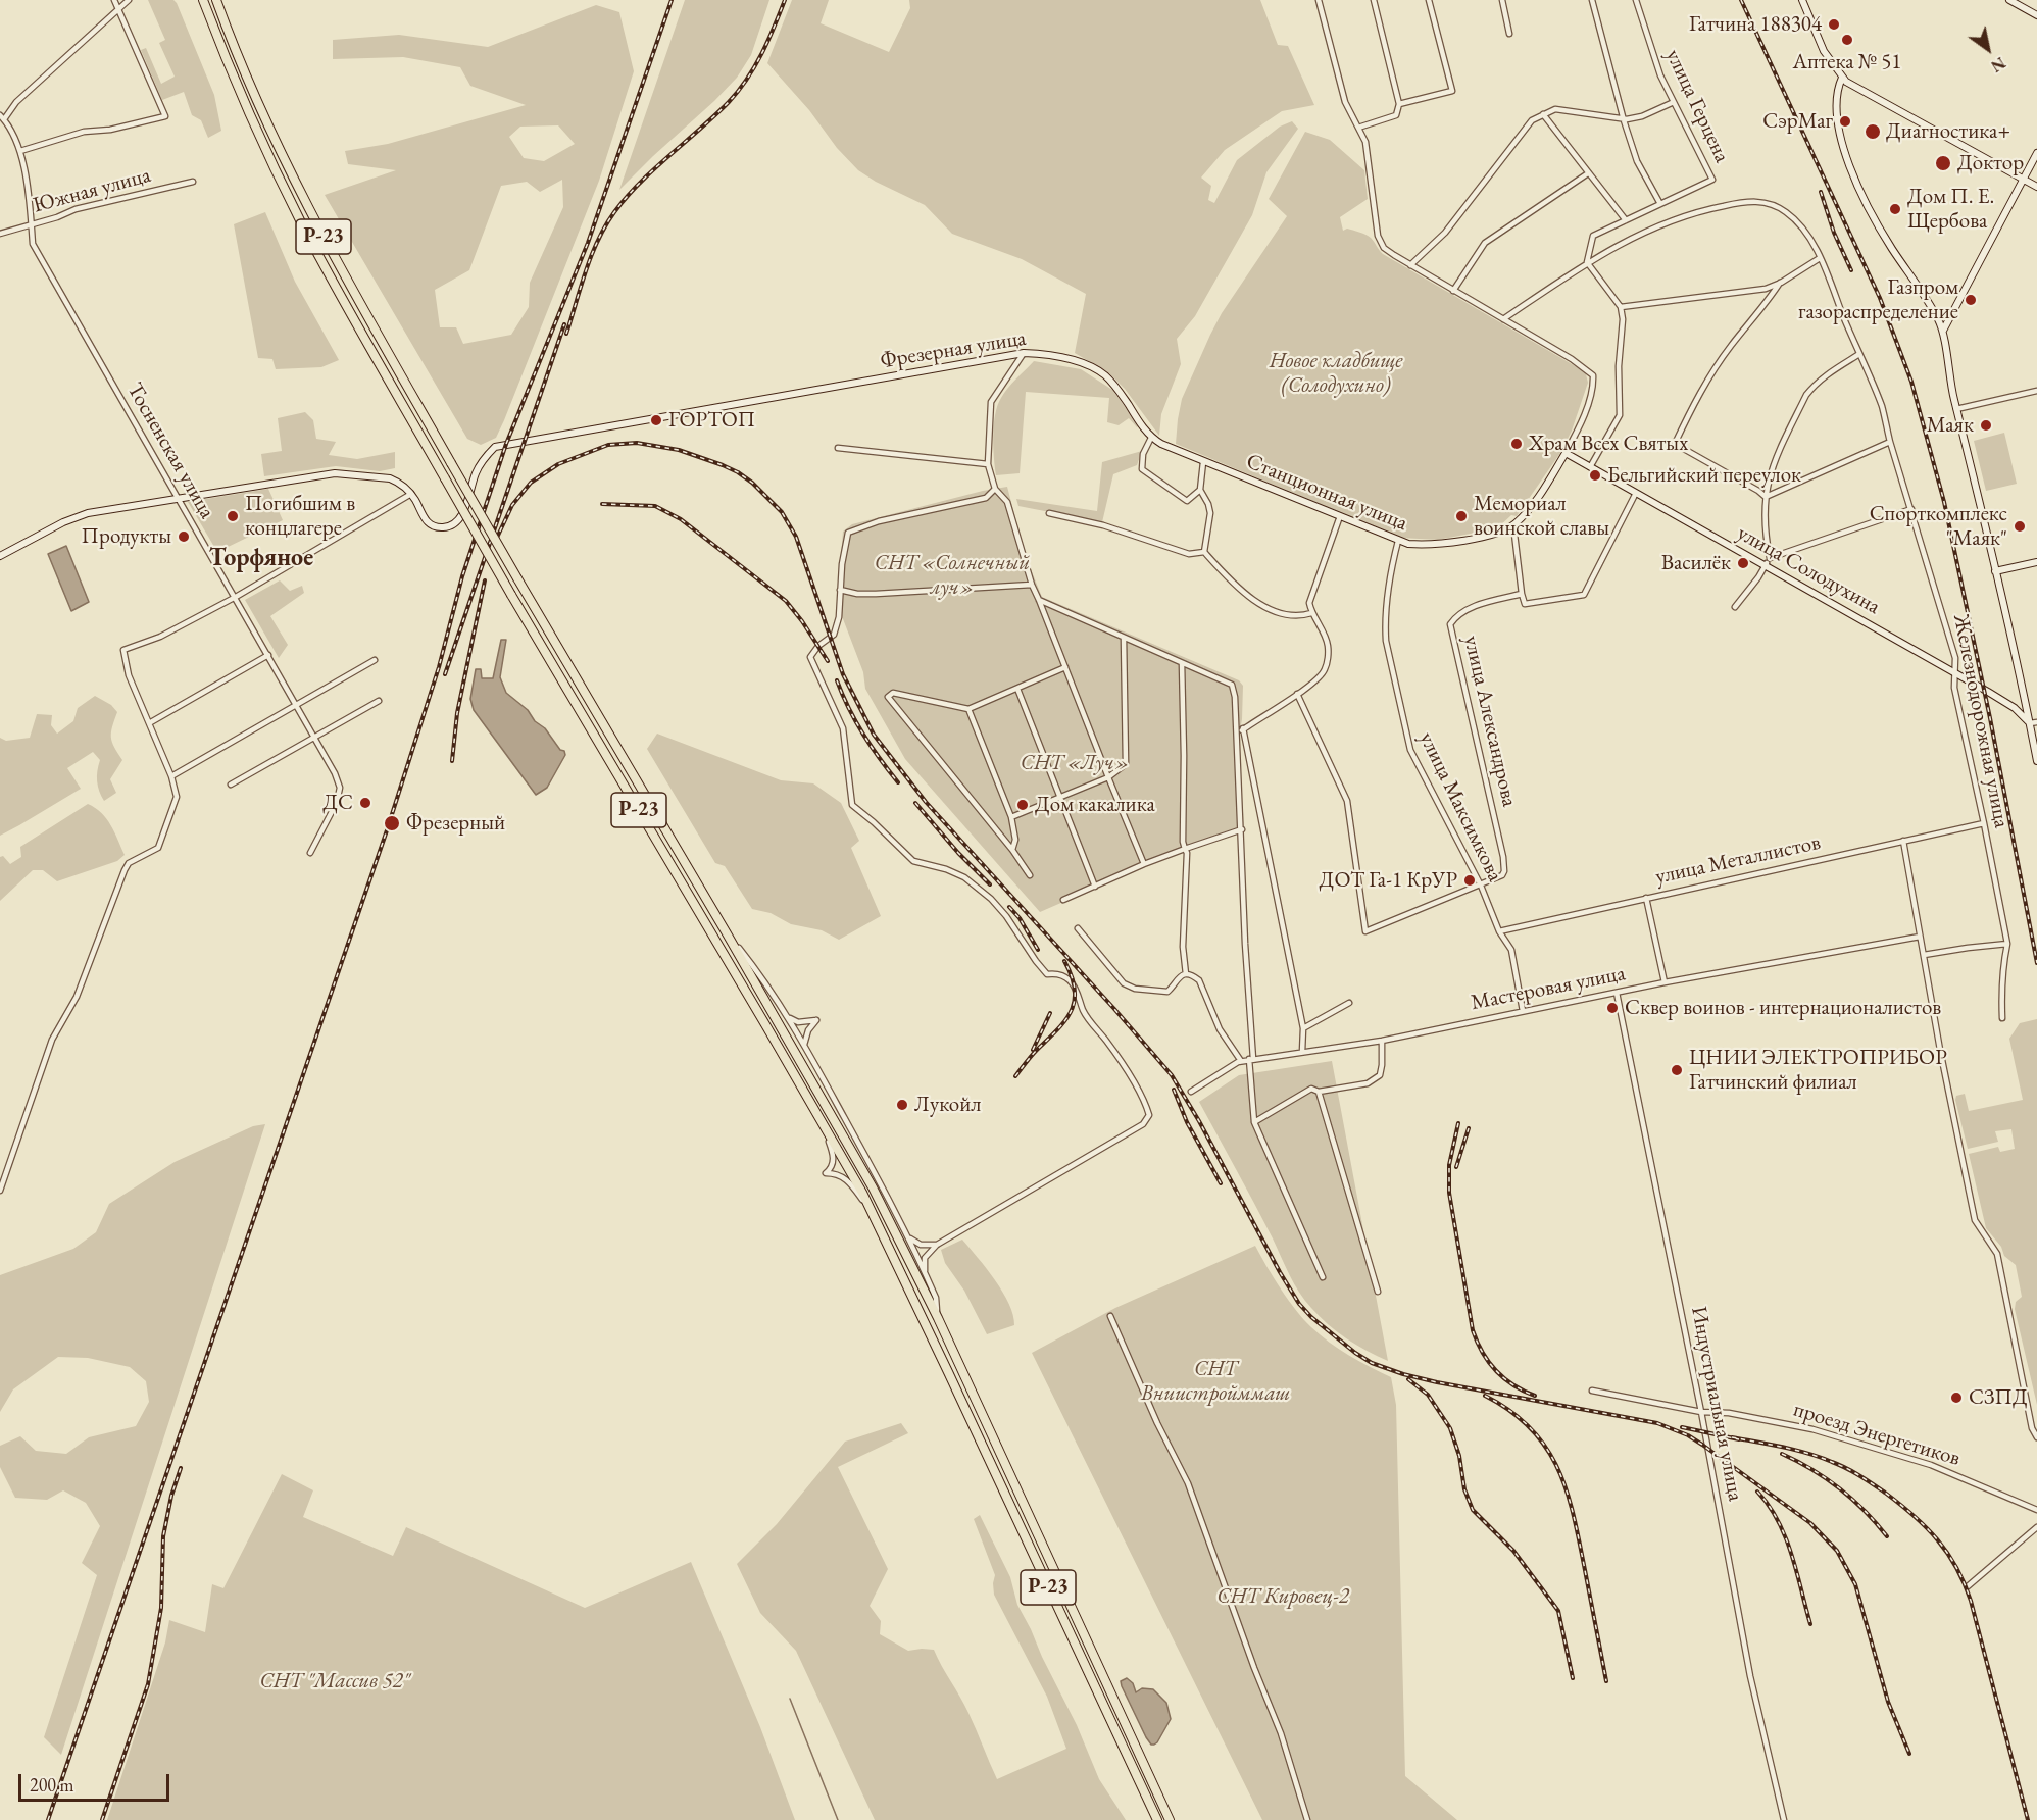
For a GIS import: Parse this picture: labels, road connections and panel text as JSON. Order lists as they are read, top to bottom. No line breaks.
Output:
{"streets":{"highway":["Р-23"],"street":["улица Герцена","Южная улица","Фрезерная улица","Тосненская улица","Станционная улица","улица Солодухина","улица Александрова","Железнодорожная улица","улица Максимкова","улица Металлистов","Мастеровая улица","Индустриальная улица","проезд Энергетиков"]},"crossings":[["улица Герцена","Железнодорожная улица"],["Южная улица","Тосненская улица"],["Фрезерная улица","Станционная улица"],["Станционная улица","улица Солодухина"],["Станционная улица","Железнодорожная улица"],["Станционная улица","улица Максимкова"],["улица Солодухина","Железнодорожная улица"],["улица Александрова","улица Максимкова"],["Железнодорожная улица","улица Металлистов"],["улица Максимкова","улица Металлистов"],["улица Максимкова","Мастеровая улица"],["Мастеровая улица","Индустриальная улица"],["Индустриальная улица","проезд Энергетиков"]],"districts":["Торфяное"],"parks":["Новое кладбище (Солодухино)","СНТ «Солнечный луч»","СНТ «Луч»","СНТ Вниистройммаш","СНТ Кировец-2","СНТ \"Массив 52\""],"places":["Гатчина 188304","Аптека № 51","СэрМаг","Диагностика+","Доктор","Дом П. Е. Щербова","Газпром газораспределение","ГОРТОП","Маяк","Храм Всех Святых","Бельгийский переулок","Погибшим в концлагере","Мемориал воинской славы","Спорткомплекс \"Маяк\"","Продукты","Василёк","ДС","Дом какалика","Фрезерный","ДОТ Га-1 КрУР","Сквер воинов - интернационалистов","ЦНИИ ЭЛЕКТРОПРИБОР Гатчинский филиал","Лукойл","СЗПД"],"scale_bar":"200 m","north":"bottom right"}
